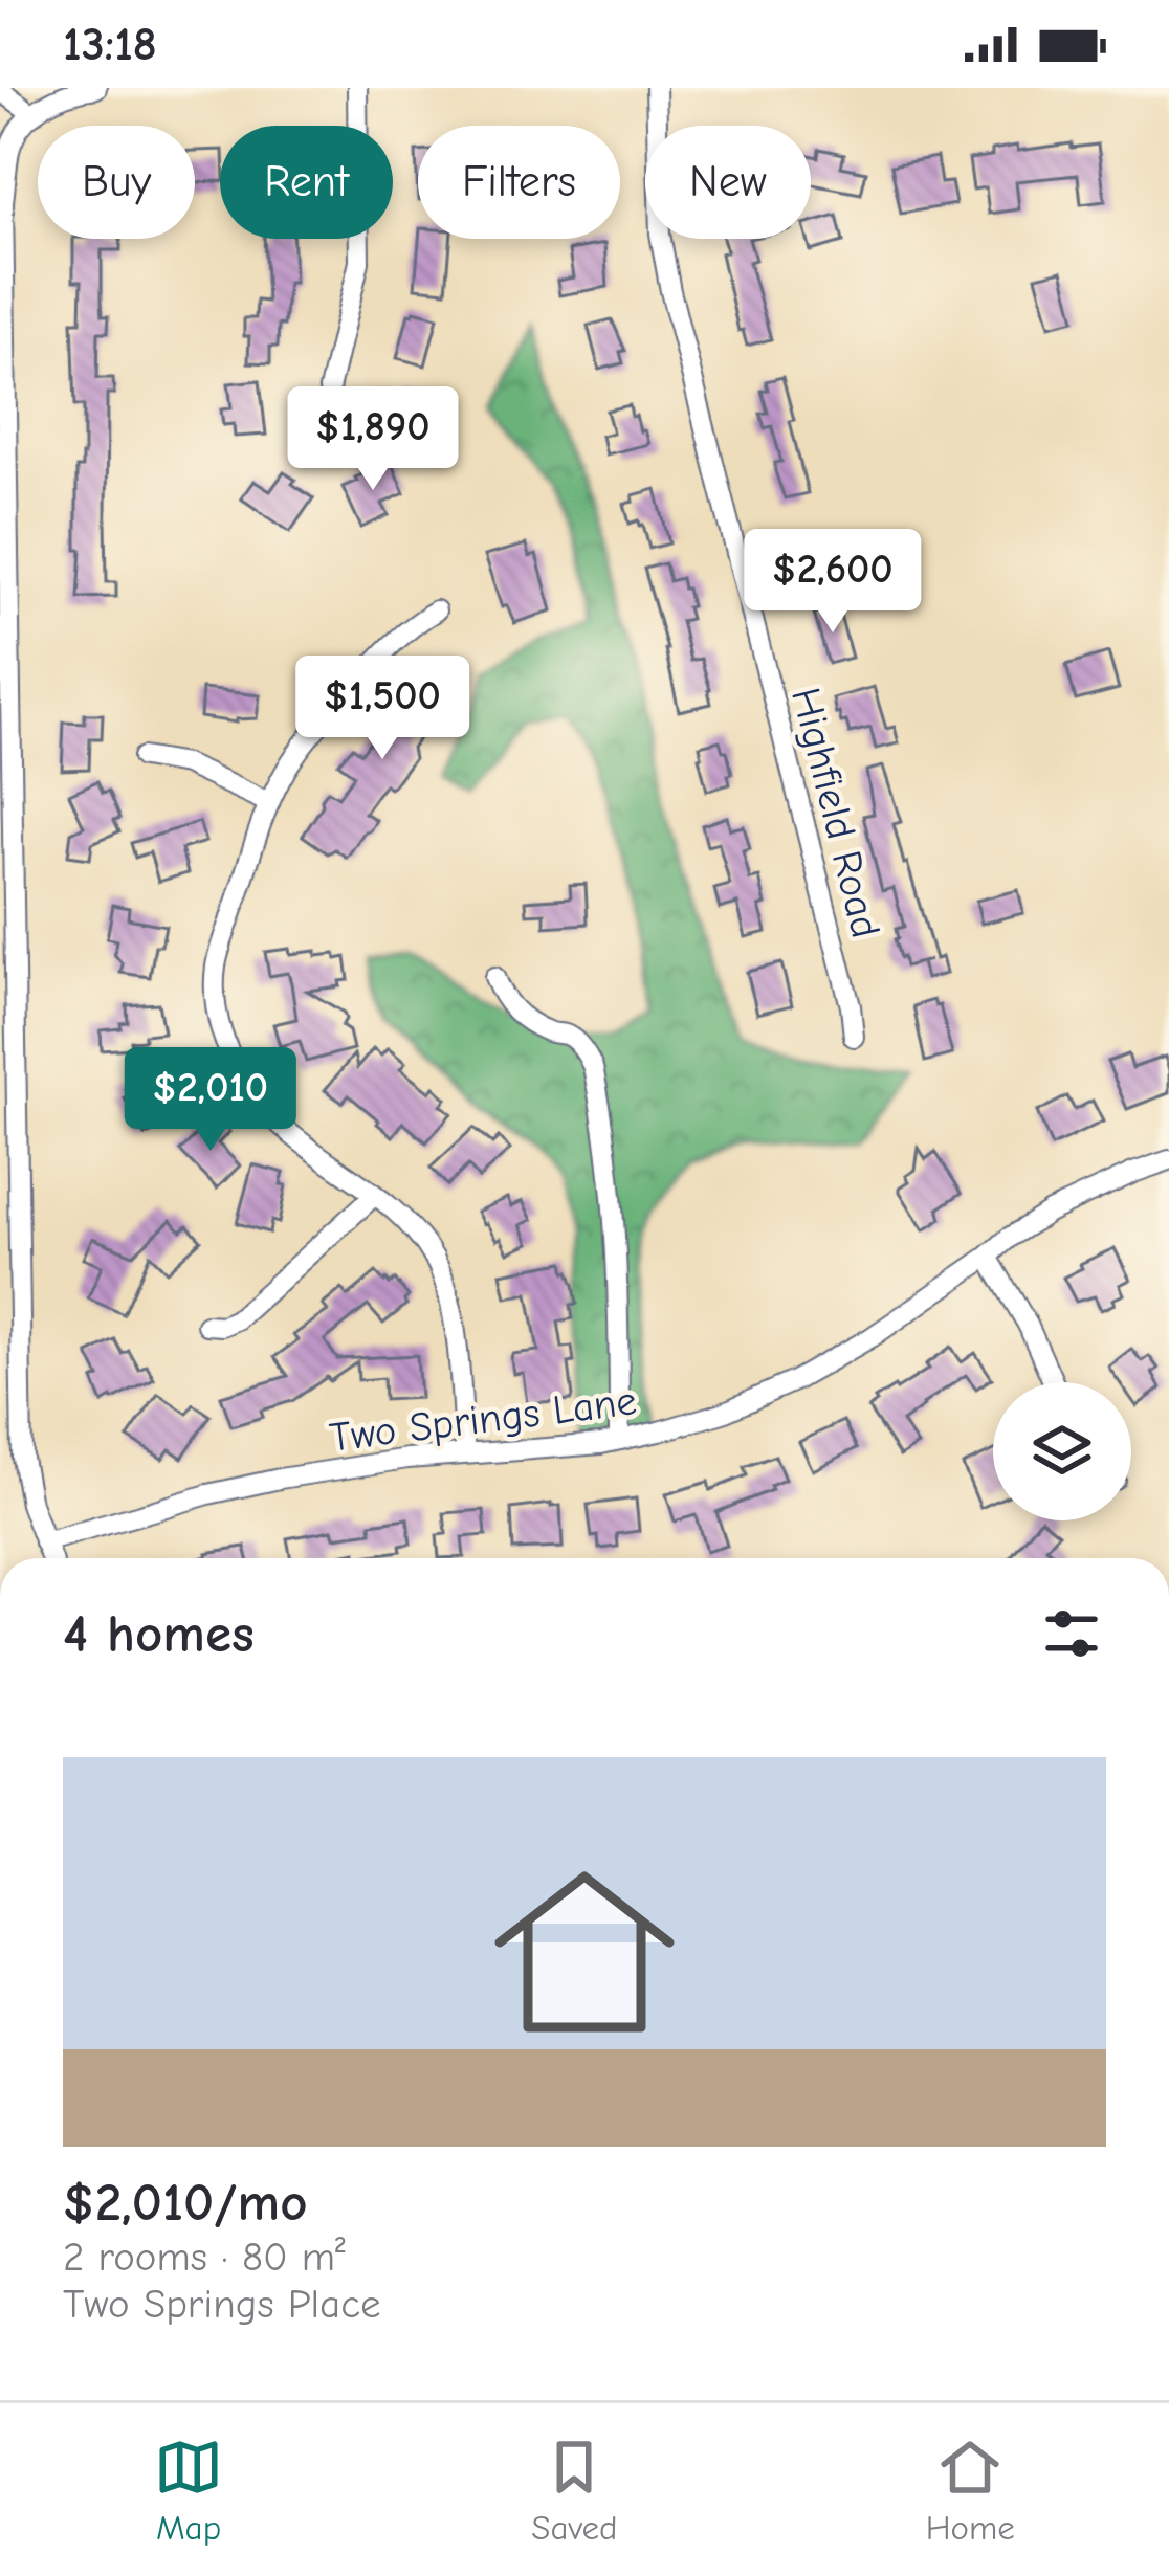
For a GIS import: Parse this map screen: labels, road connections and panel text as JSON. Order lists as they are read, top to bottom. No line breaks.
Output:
{"streets":{"street":["Highfield Road","Two Springs Lane"]},"page":{"status":"13:18","chip":["Buy","Rent","Filters","New"],"price":["$1,890","$2,600","$1,500","$2,010"],"heading":"4 homes","list":[{"name":"$2,010/mo","note":"2 rooms · 80 m² · Two Springs Place"}],"tabs":["Map","Saved","Home"]}}
